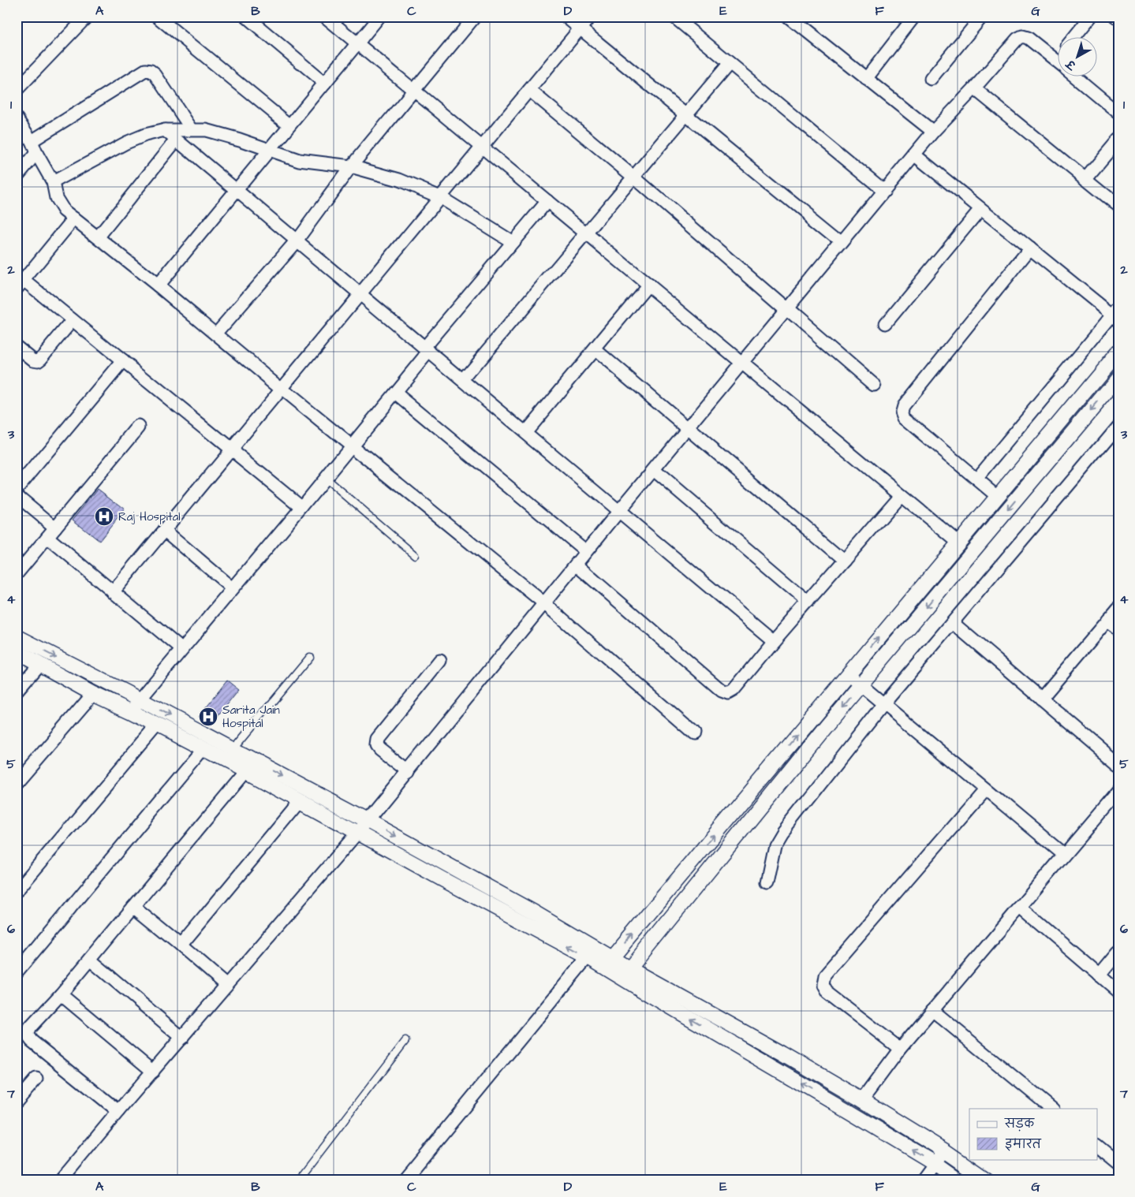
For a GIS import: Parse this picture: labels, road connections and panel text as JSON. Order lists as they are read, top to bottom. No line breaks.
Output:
{"places":{"hospital":["Raj Hospital","Sarita Jain Hospital"]},"legend":["सड़क","इमारत"],"north":"bottom left","grid":{"columns":["A","B","C","D","E","F","G"],"rows":["1","2","3","4","5","6","7"]}}
